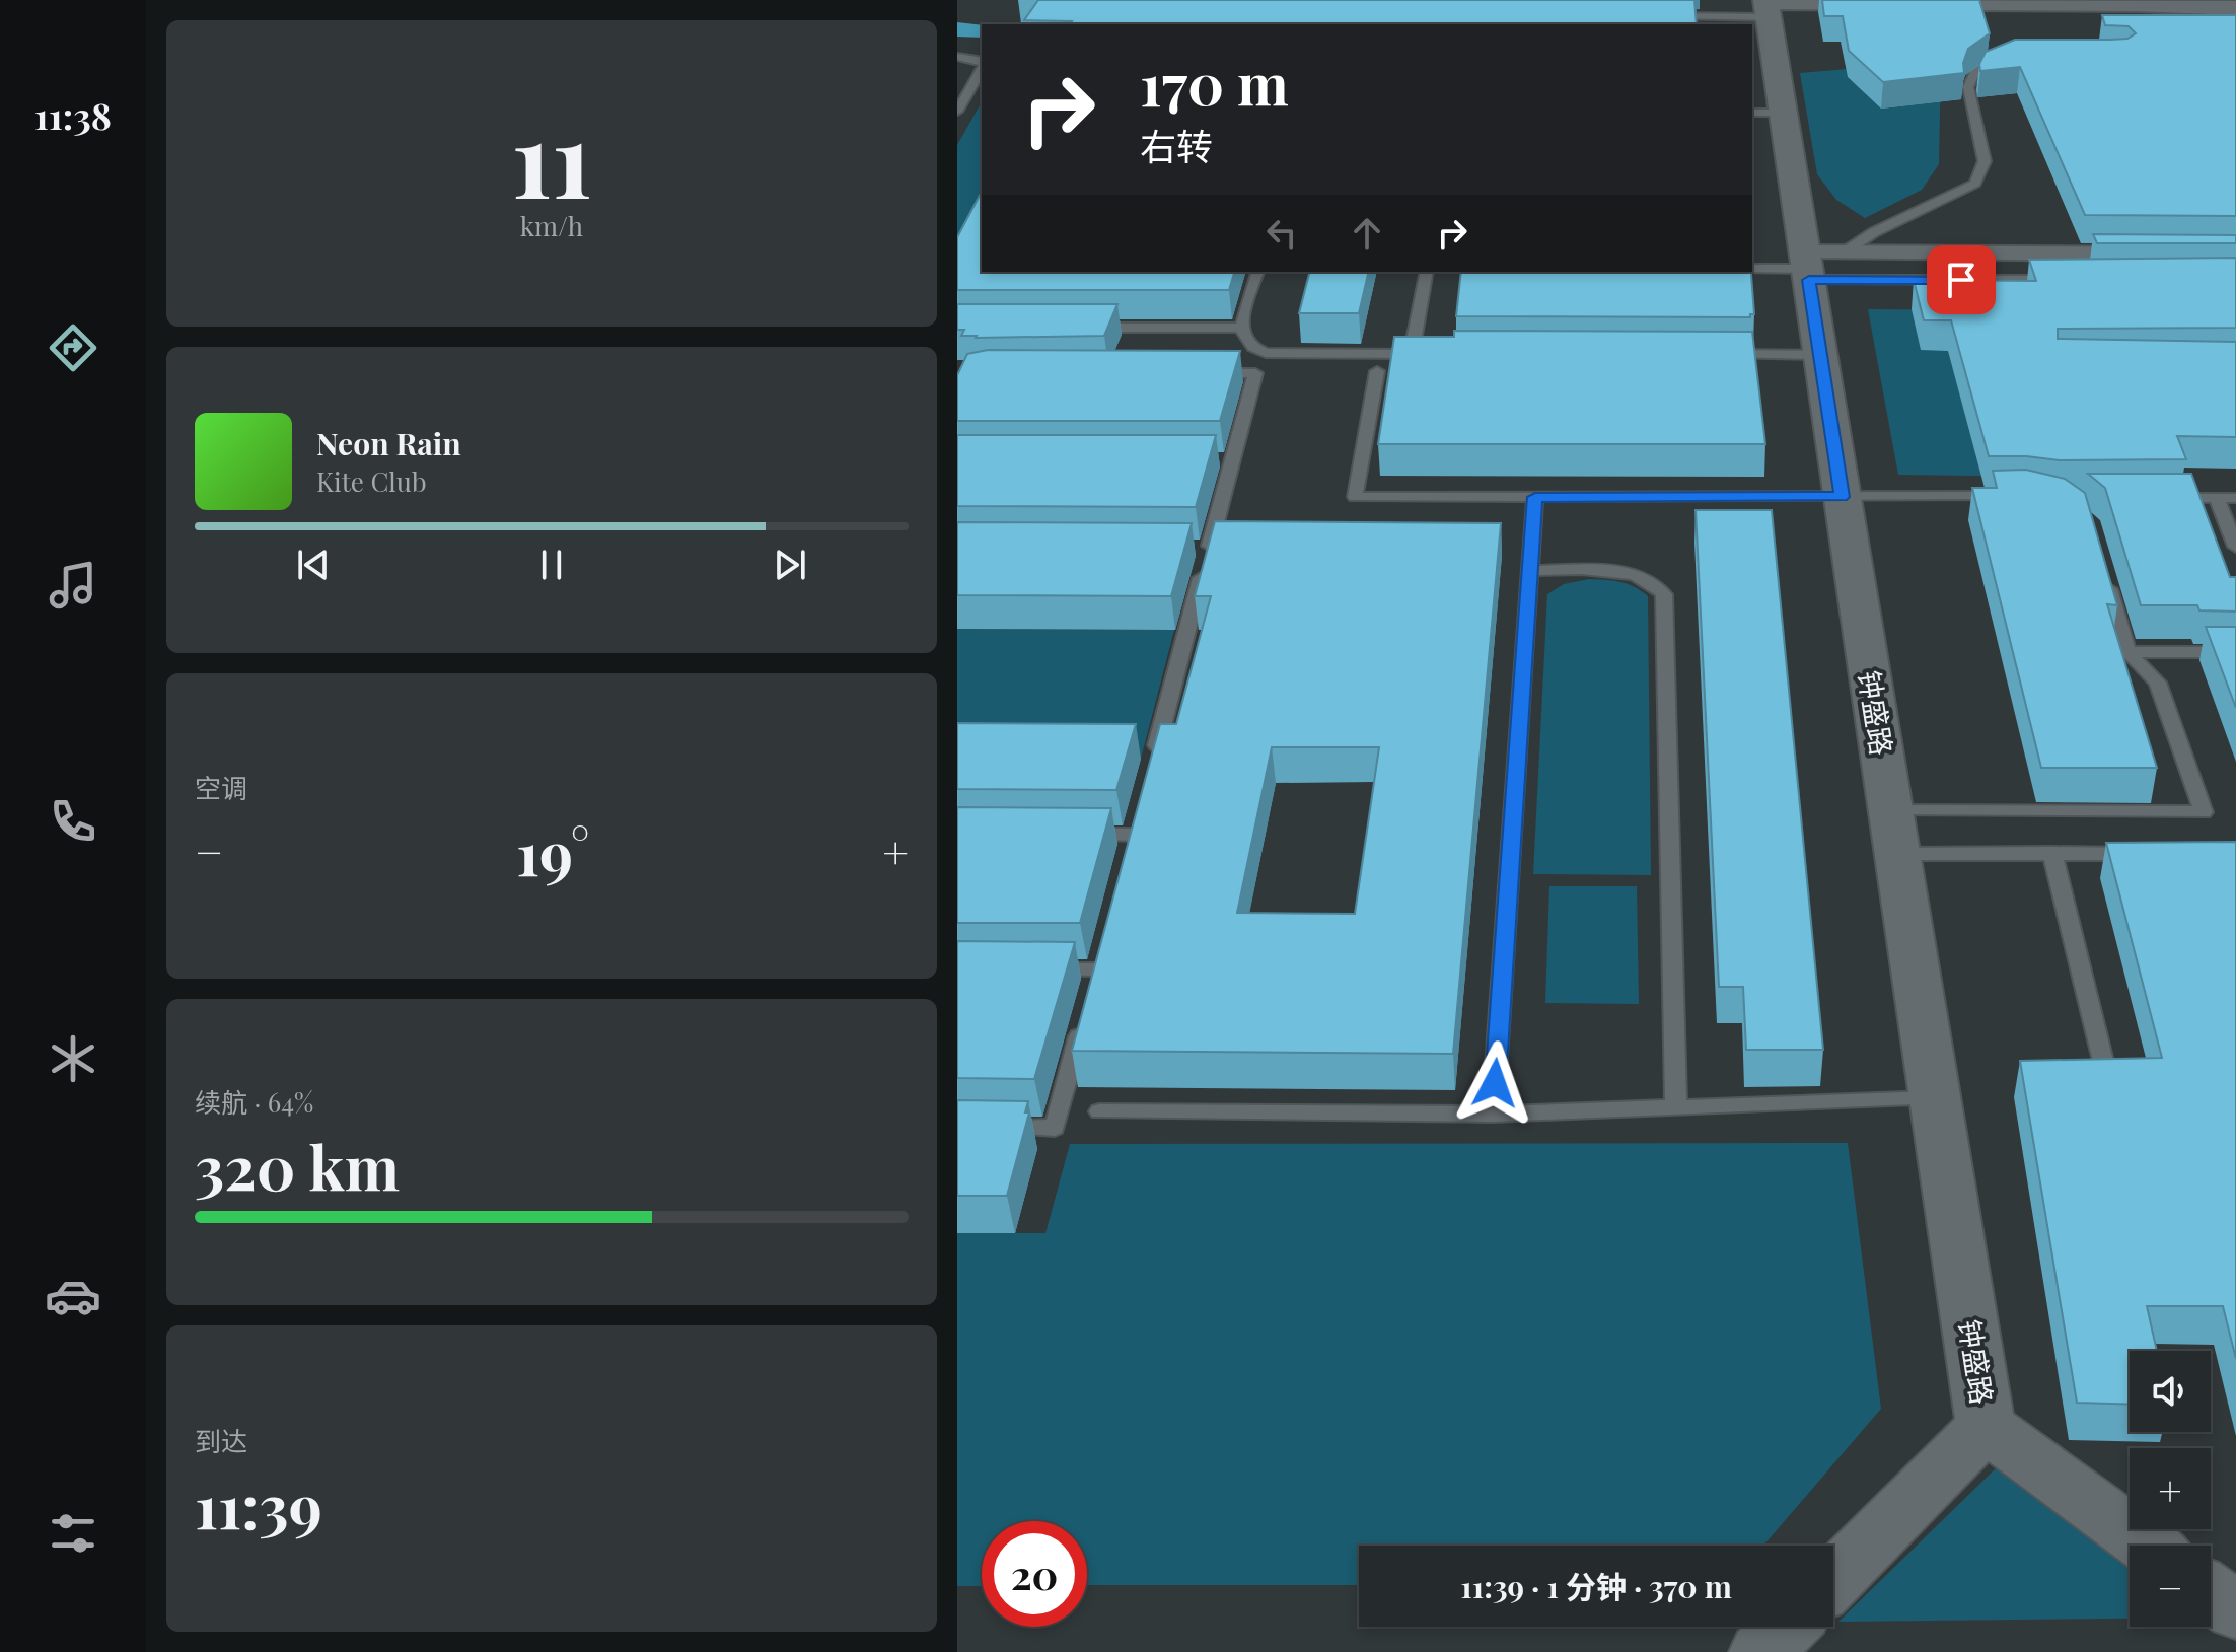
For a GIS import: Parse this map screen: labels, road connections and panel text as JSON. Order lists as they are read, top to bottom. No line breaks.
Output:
{"streets":{"street":["钟盛路"]},"page":{"tabs":"11:38","tile":[["11","km/h"],"空调",["续航 · 64%","320 km"],["到达","11:39"]],"turn":["170 m","右转"],"song":["Neon Rain","Kite Club"],"heat":["−","19°","+"],"map_buttons":["+","−"],"limit":"20","trip":"11:39 · 1 分钟 · 370 m"}}
